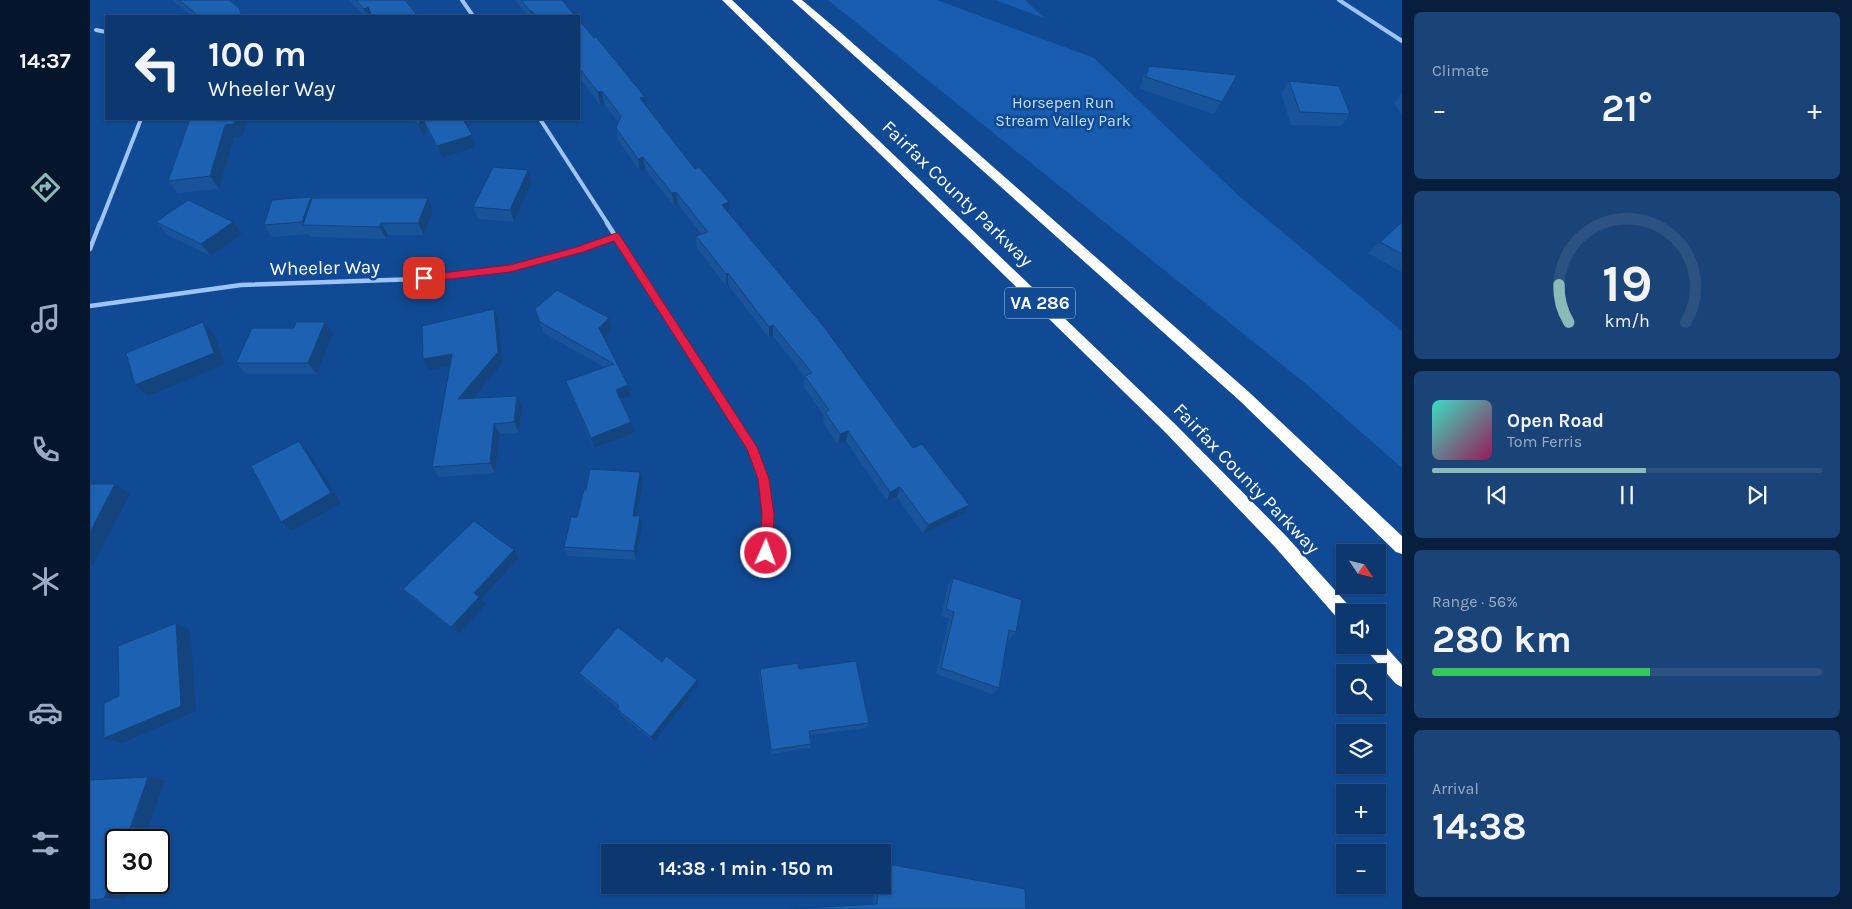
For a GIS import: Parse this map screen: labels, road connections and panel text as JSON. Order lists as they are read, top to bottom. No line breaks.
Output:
{"streets":{"highway":["Fairfax County Parkway","VA 286"],"street":["Wheeler Way"]},"parks":["Horsepen Run Stream Valley Park"],"north":"bottom right","page":{"tabs":"14:37","tile":["Climate",["Range · 56%","280 km"],["Arrival","14:38"]],"turn":["100 m","Wheeler Way"],"heat":["−","21°","+"],"song":["Open Road","Tom Ferris"],"map_buttons":["+","−"],"limit":"30","trip":"14:38 · 1 min · 150 m","gauge":["19","km/h"]}}
